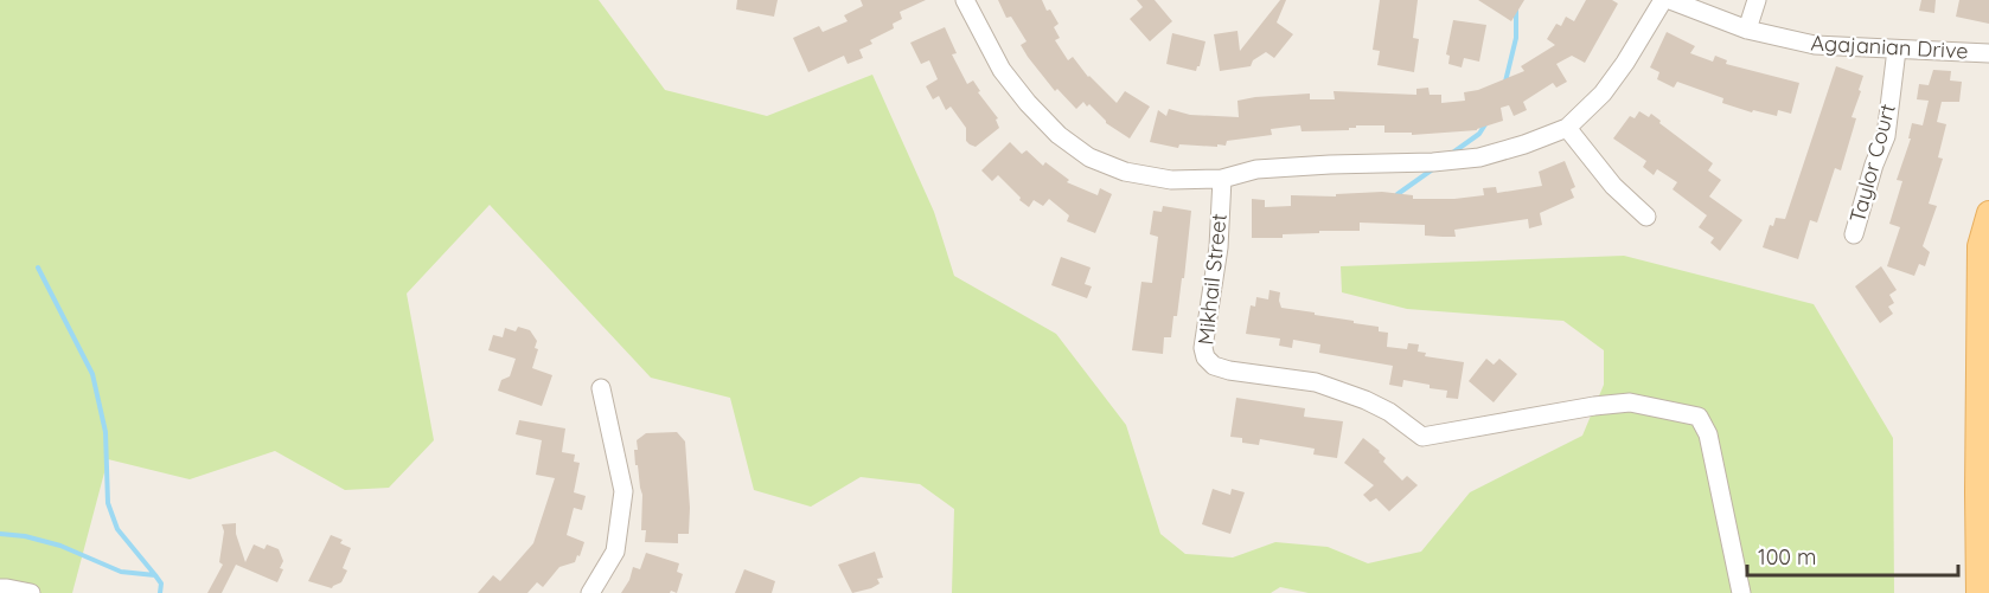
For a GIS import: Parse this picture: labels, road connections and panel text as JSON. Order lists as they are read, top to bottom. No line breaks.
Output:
{"streets":{"street":["Agajanian Drive","Taylor Court","Mikhail Street"]},"crossings":[["Agajanian Drive","Taylor Court"]],"scale_bar":"100 m"}
